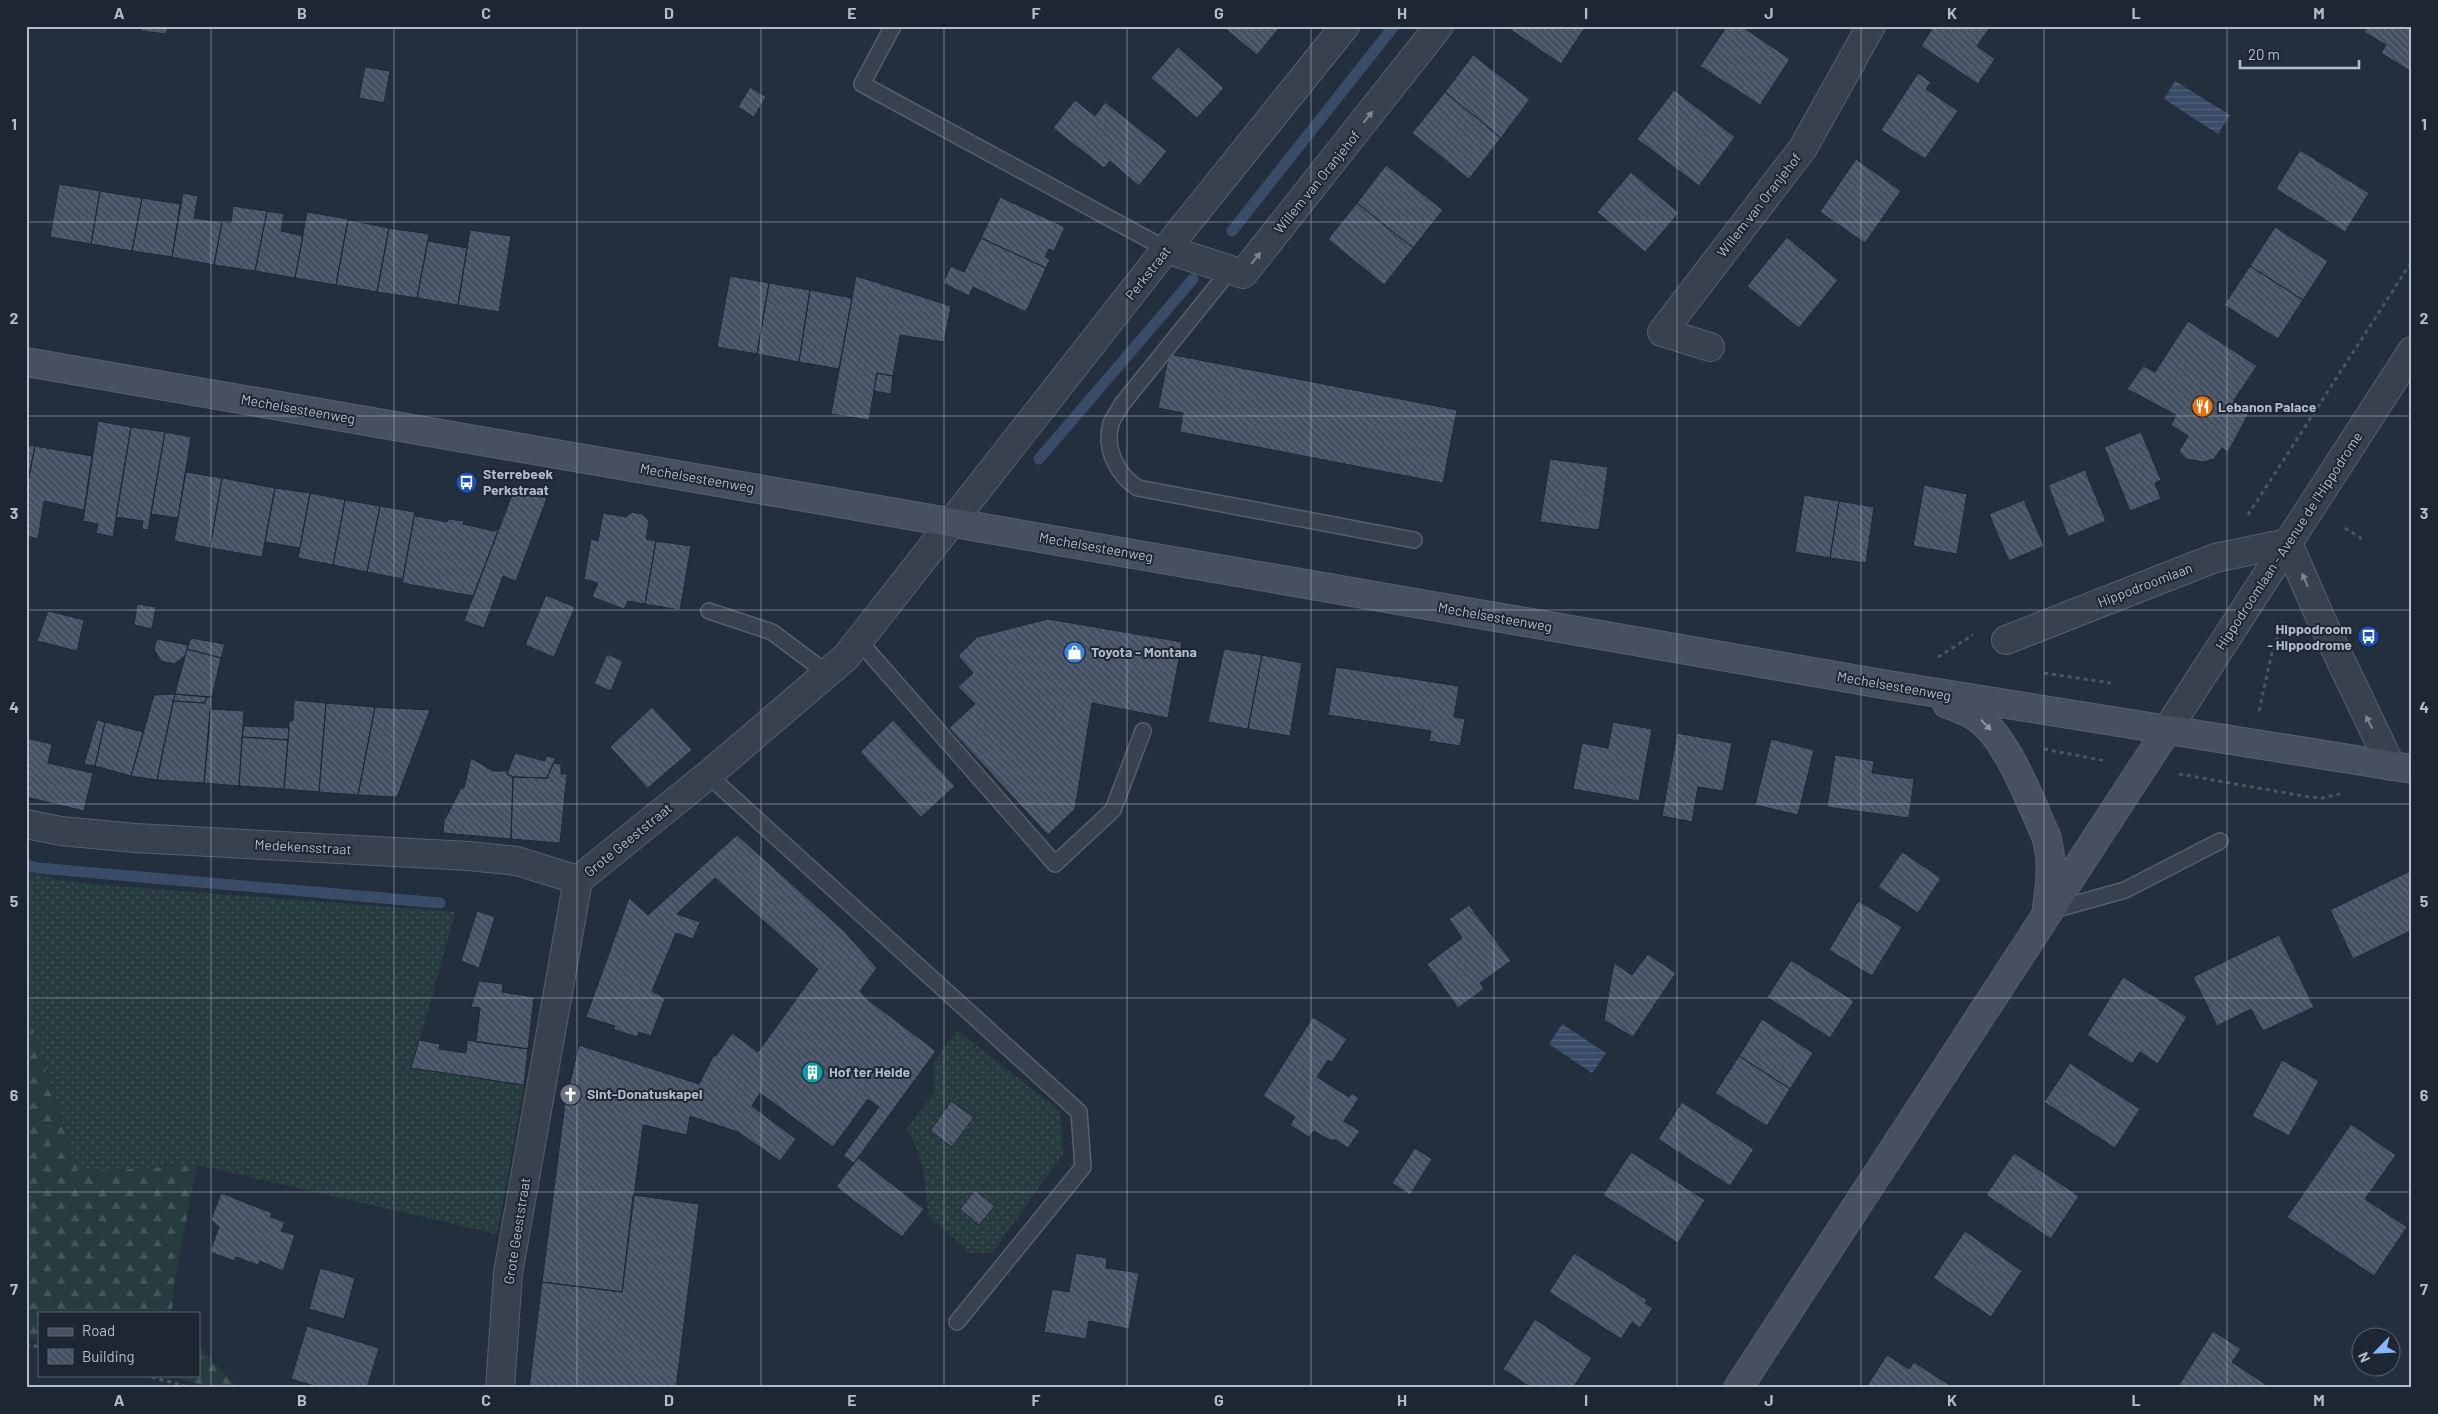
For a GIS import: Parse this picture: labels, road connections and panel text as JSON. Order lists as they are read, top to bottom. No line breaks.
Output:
{"streets":{"main road":["Mechelsesteenweg"],"street":["Willem van Oranjehof","Perkstraat","Hippodroomlaan - Avenue de l'Hippodrome","Hippodroomlaan","Grote Geeststraat","Medekensstraat"]},"crossings":[["Perkstraat","Mechelsesteenweg"],["Perkstraat","Grote Geeststraat"],["Mechelsesteenweg","Hippodroomlaan - Avenue de l'Hippodrome"],["Mechelsesteenweg","Grote Geeststraat"],["Hippodroomlaan - Avenue de l'Hippodrome","Hippodroomlaan"],["Grote Geeststraat","Medekensstraat"]],"one_way":["Willem van Oranjehof"],"places":{"restaurant":["Lebanon Palace"],"bus stop":["Sterrebeek Perkstraat","Hippodroom - Hippodrome"],"shop":["Toyota - Montana"],"building":["Hof ter Heide"],"church":["Sint-Donatuskapel"]},"legend":["Road","Building"],"scale_bar":"20 m","north":"bottom left","grid":{"columns":["A","B","C","D","E","F","G","H","I","J","K","L","M"],"rows":["1","2","3","4","5","6","7"]}}
